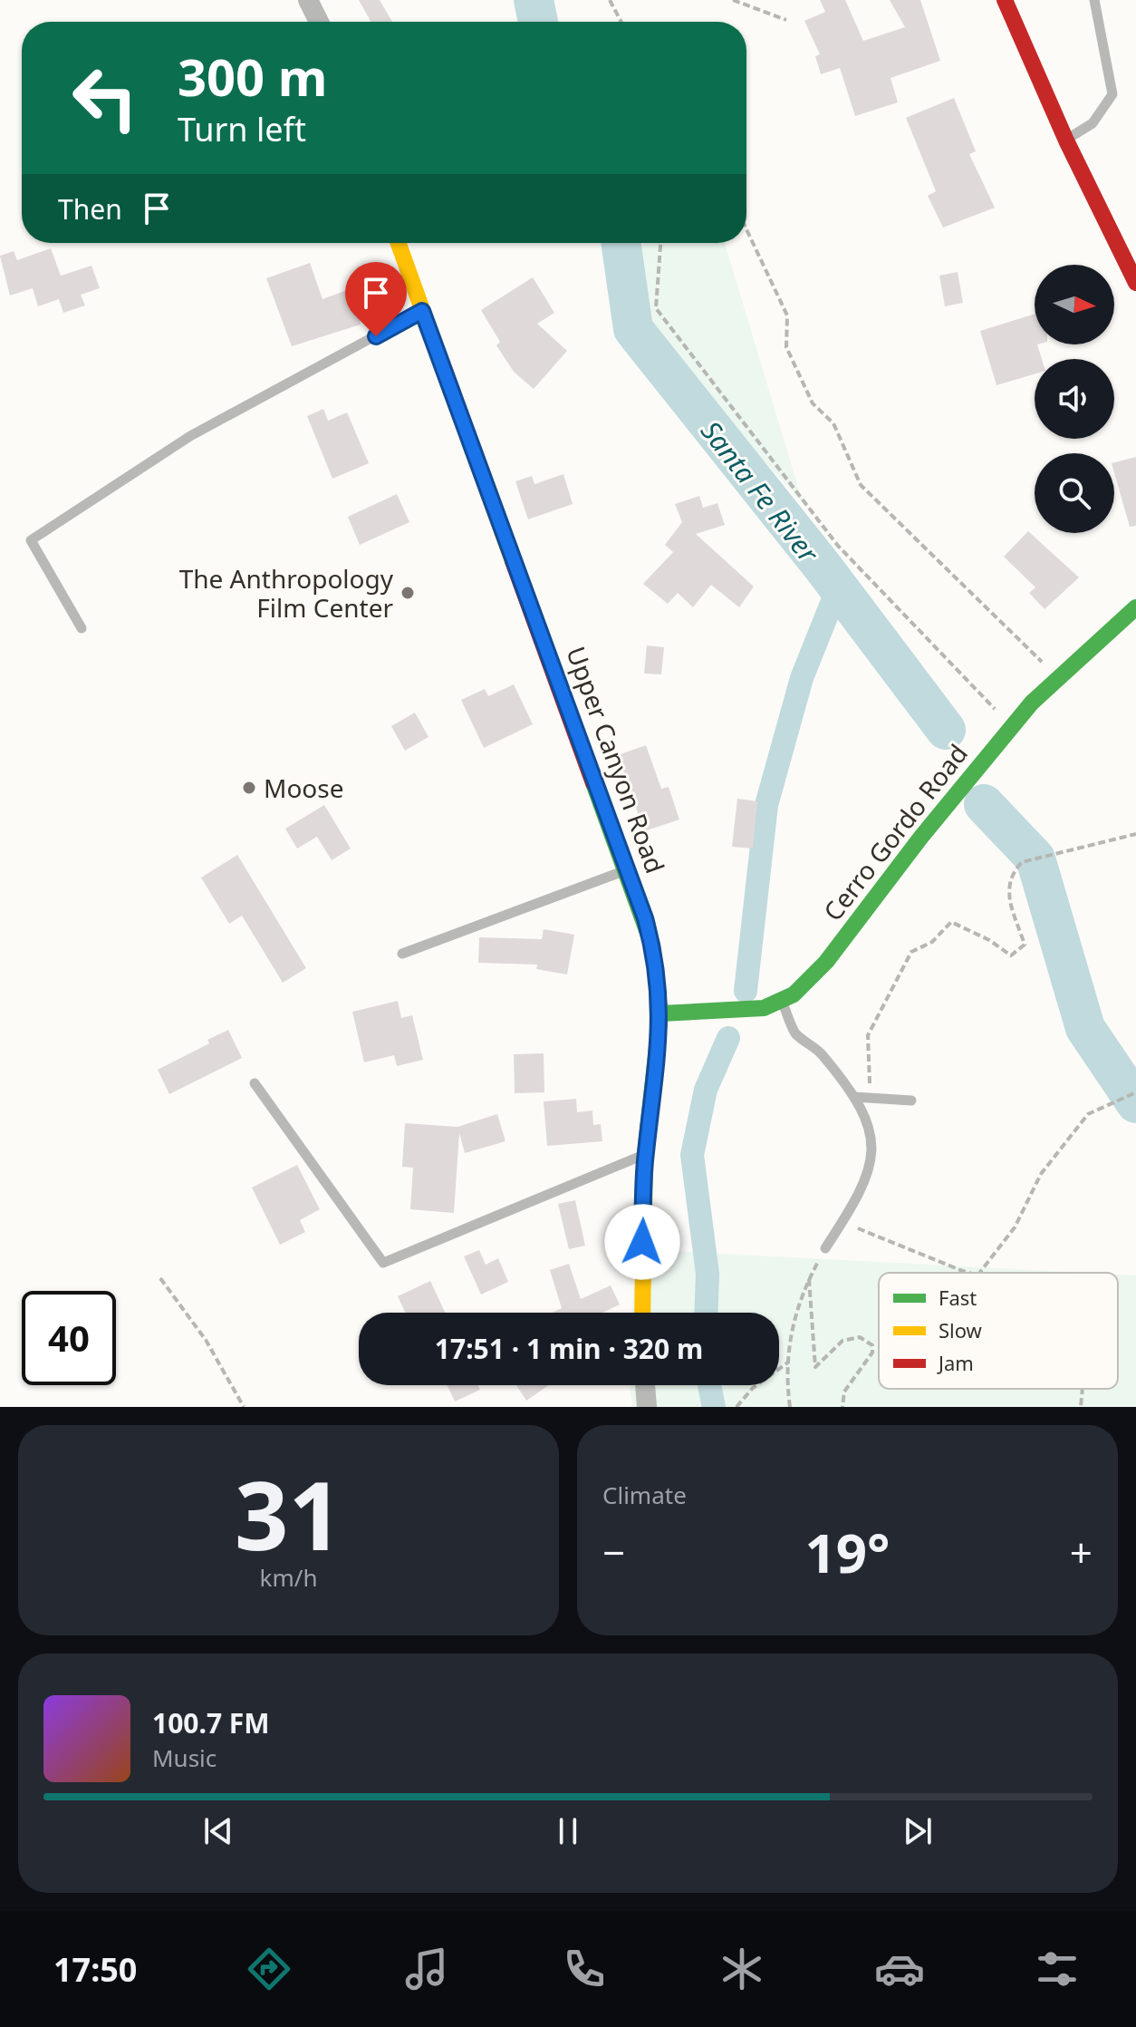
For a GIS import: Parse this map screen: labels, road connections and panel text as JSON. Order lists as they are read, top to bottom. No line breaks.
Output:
{"streets":{"street":["Upper Canyon Road","Cerro Gordo Road"]},"crossings":[["Upper Canyon Road","Cerro Gordo Road"]],"water":["Santa Fe River"],"places":["The Anthropology Film Center","Moose"],"legend":["Fast","Slow","Jam"],"north":"right","page":{"turn":["300 m","Turn left"],"then":"Then","limit":"40","trip":"17:51 · 1 min · 320 m","tile":[["31","km/h"],"Climate"],"heat":["−","19°","+"],"song":["100.7 FM","Music"],"tabs":"17:50"}}
